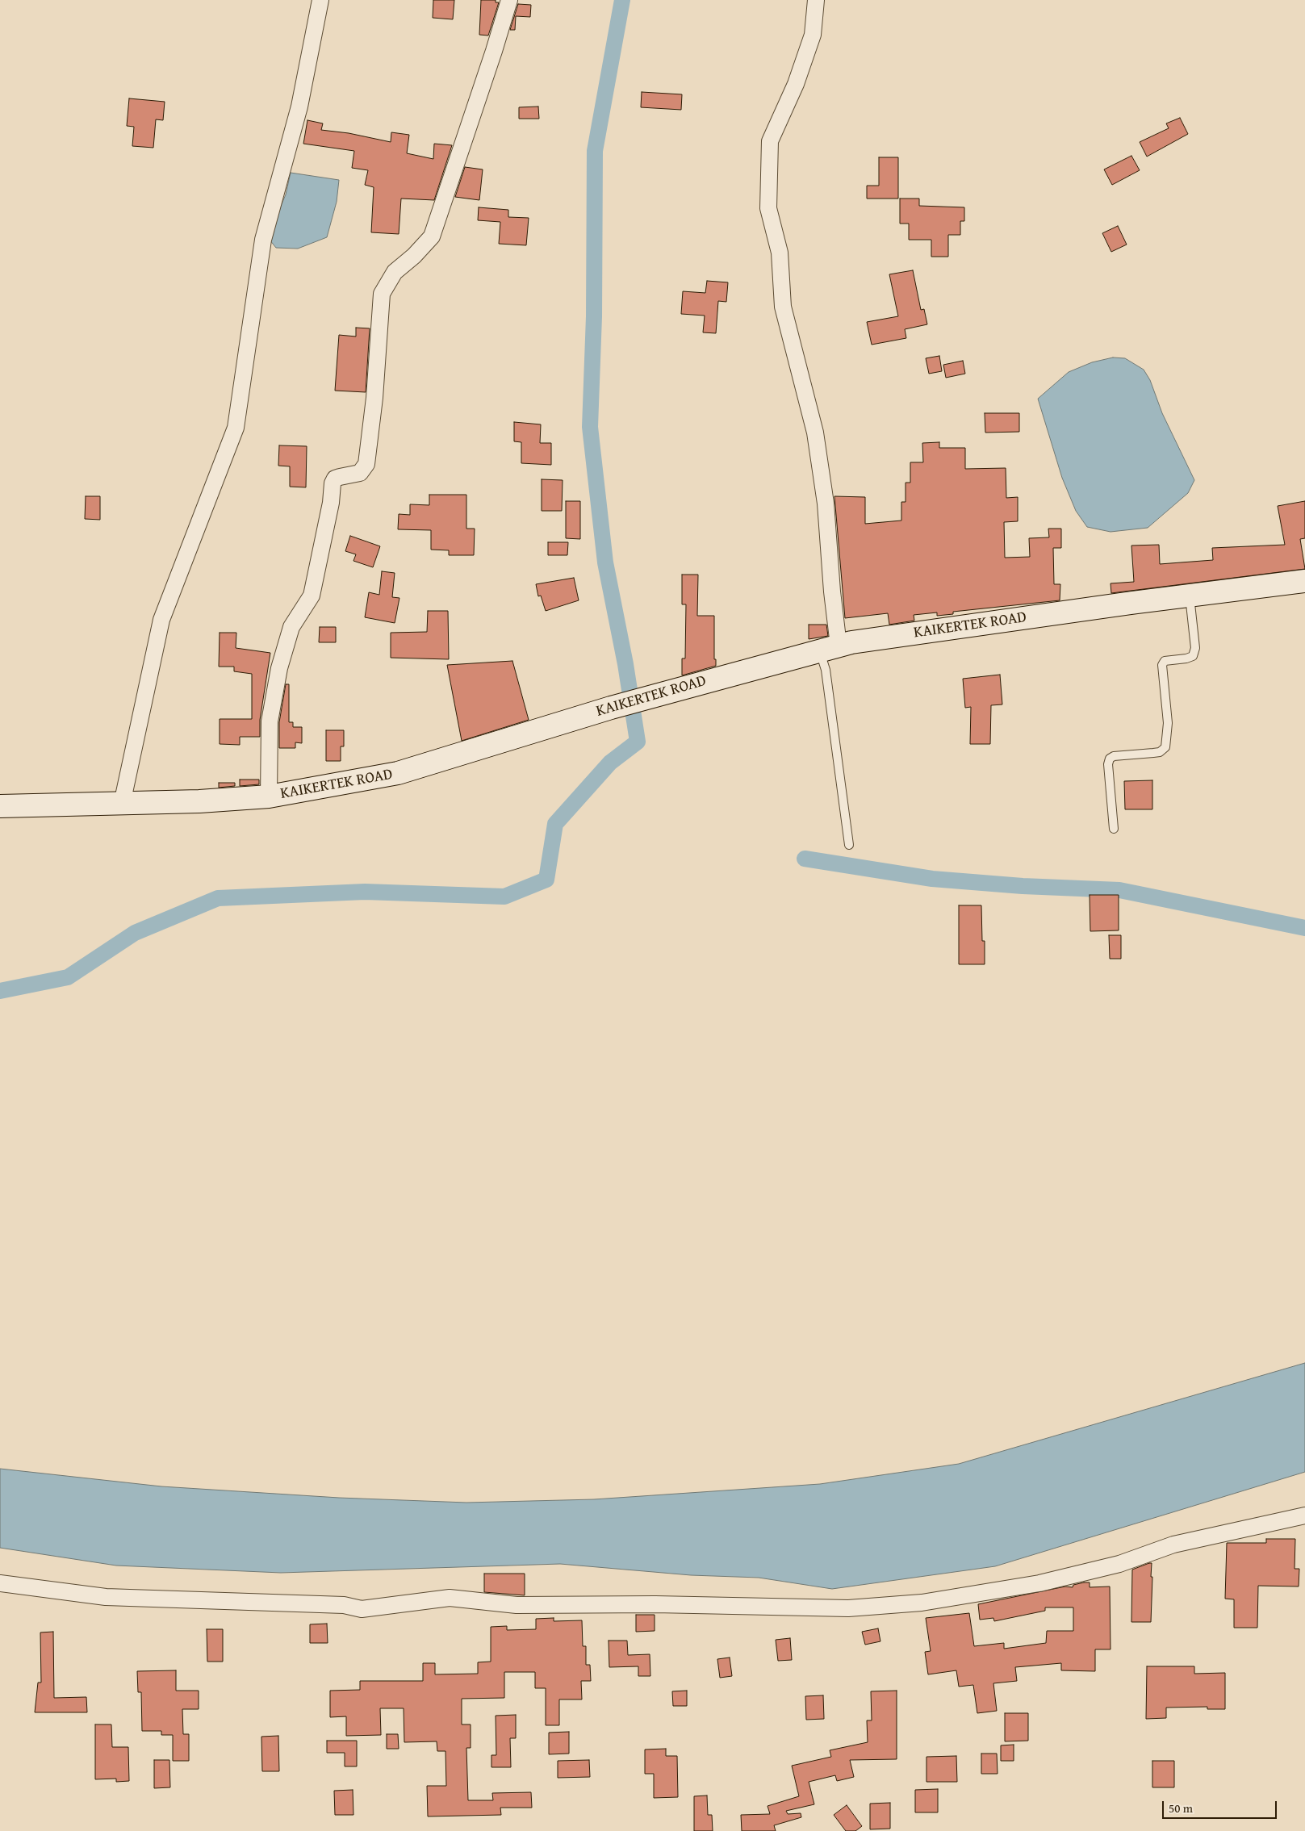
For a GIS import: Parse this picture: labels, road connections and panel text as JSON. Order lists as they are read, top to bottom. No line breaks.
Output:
{"streets":{"main road":["KAIKERTEK ROAD"]},"scale_bar":"50 m"}
